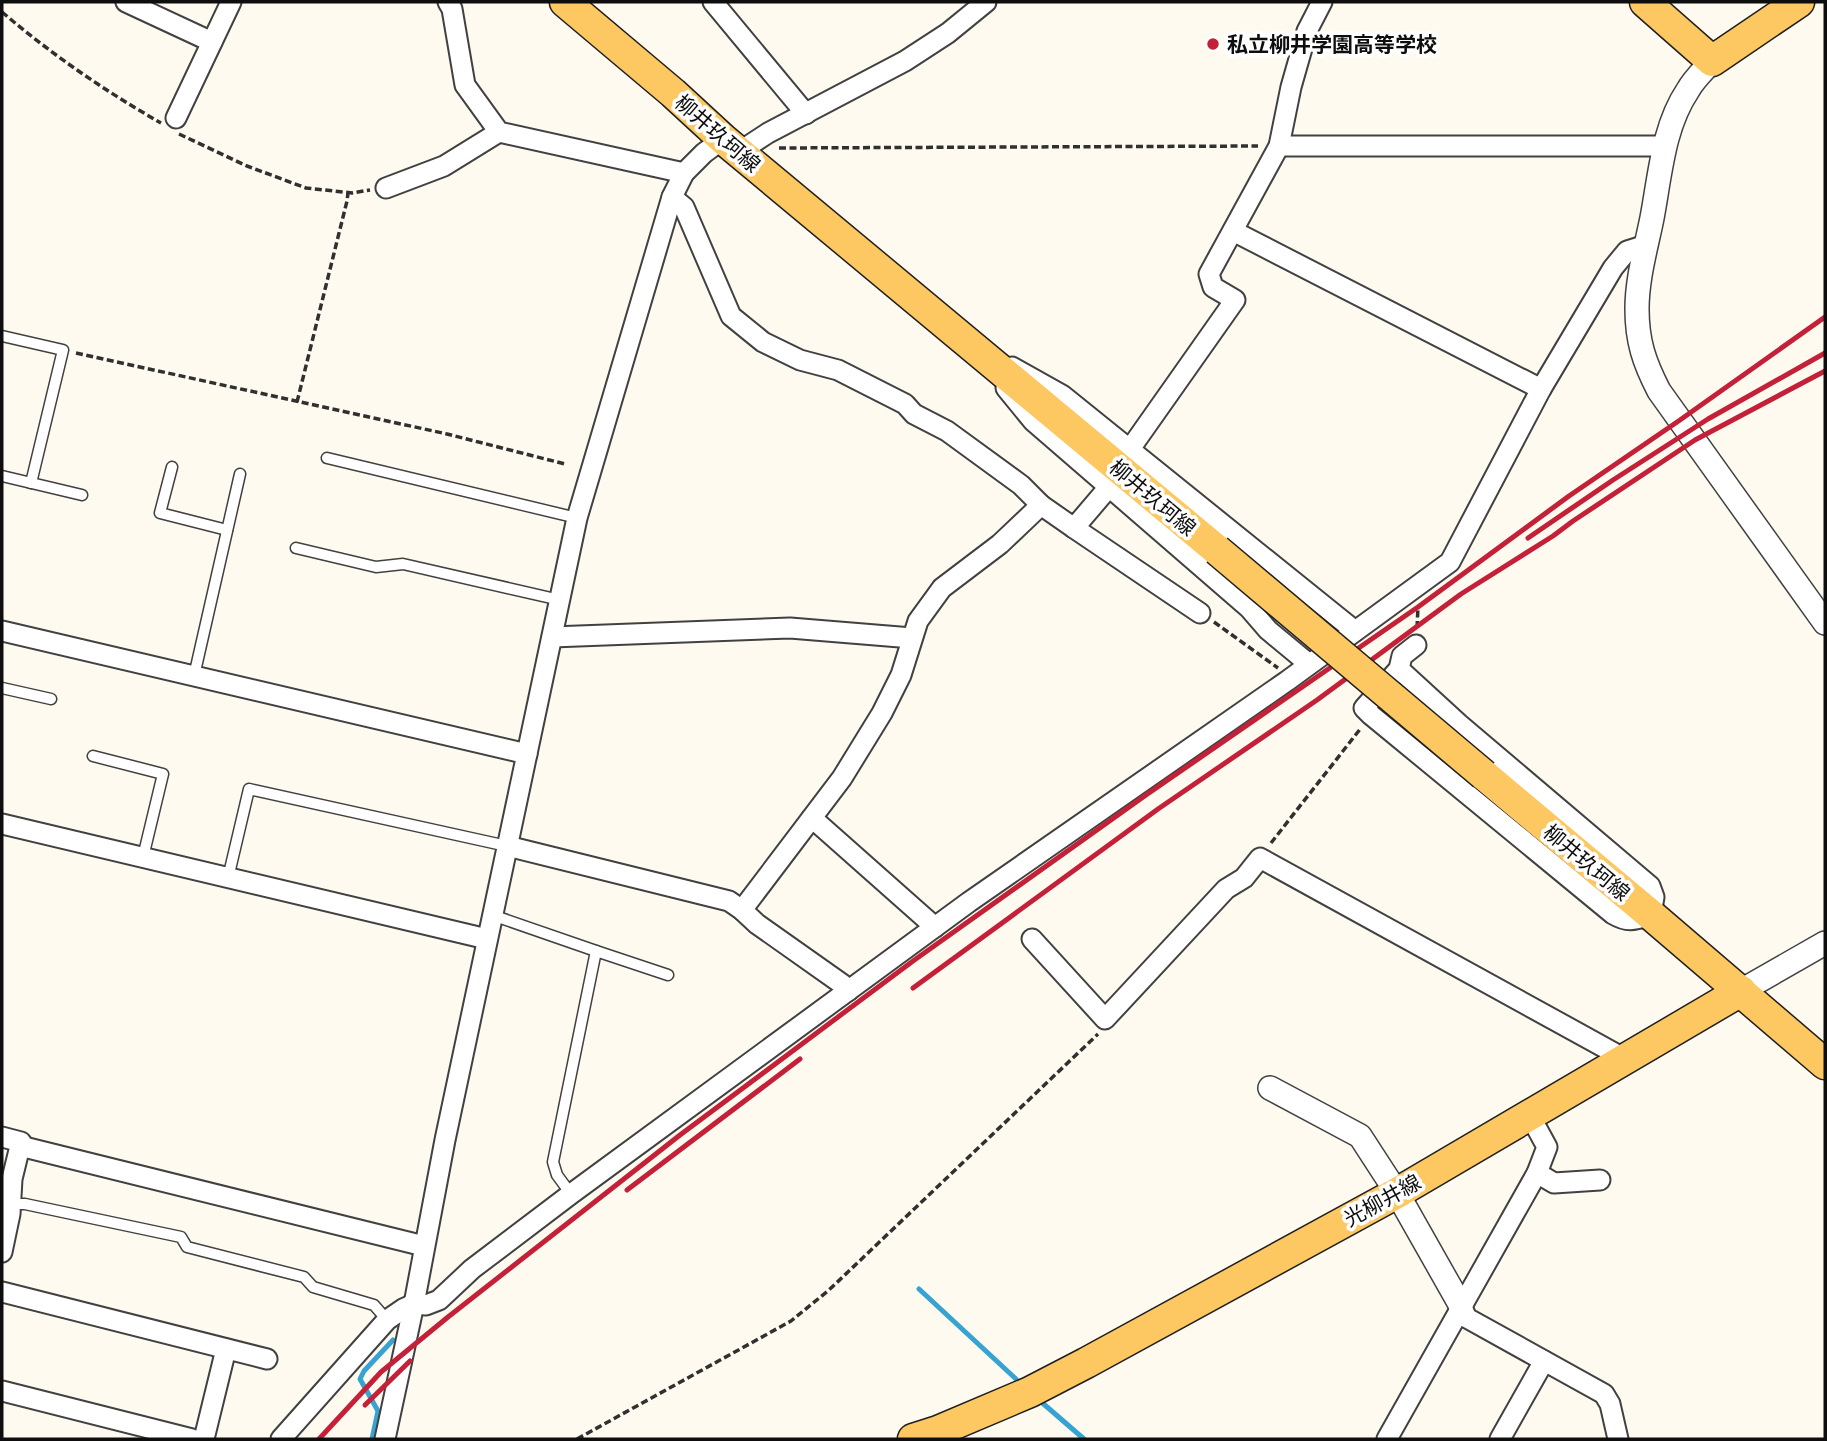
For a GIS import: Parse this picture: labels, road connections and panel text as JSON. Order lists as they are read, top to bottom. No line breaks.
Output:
{"streets":{"main road":["柳井玖珂線","光柳井線"]},"crossings":[["柳井玖珂線","光柳井線"]],"places":["私立柳井学園高等学校"]}
